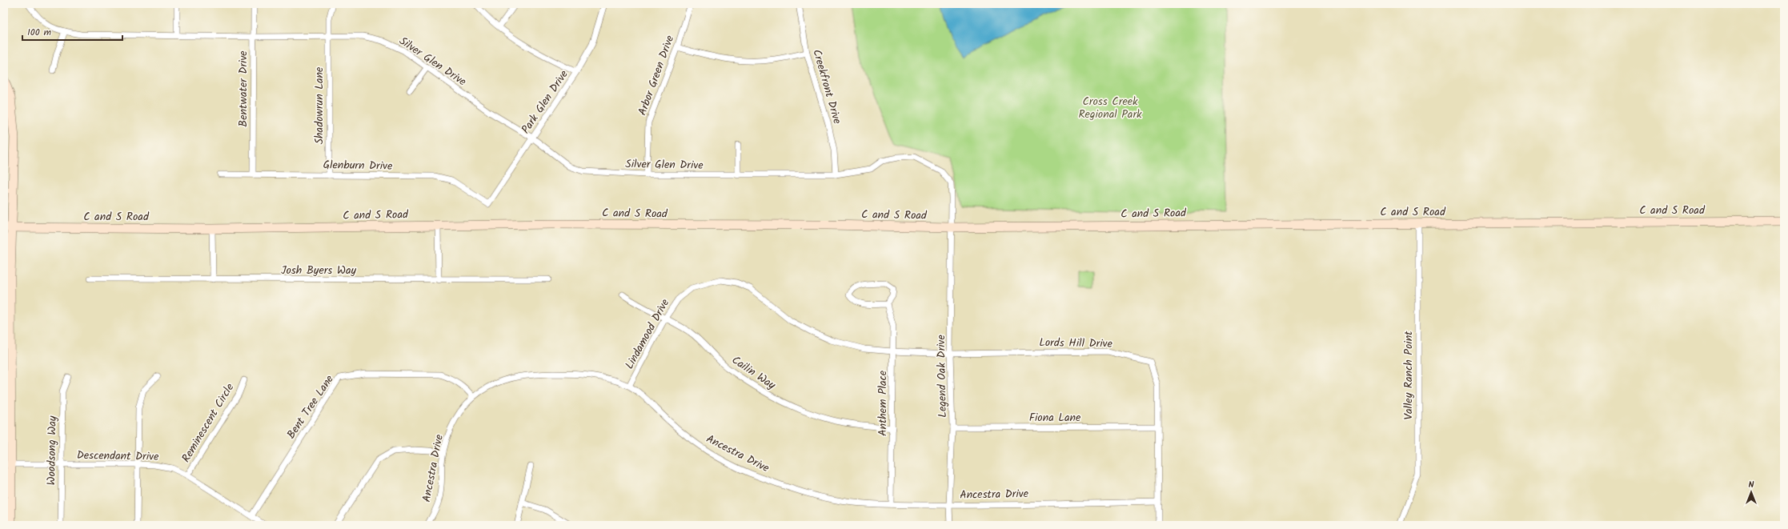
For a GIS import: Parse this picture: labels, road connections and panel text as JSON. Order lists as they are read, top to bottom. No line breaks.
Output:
{"streets":{"main road":["C and S Road"],"street":["Silver Glen Drive","Arbor Green Drive","Creekfront Drive","Bentwater Drive","Park Glen Drive","Shadowrun Lane","Glenburn Drive","Josh Byers Way","Lindamood Drive","Lords Hill Drive","Cailin Way","Valley Ranch Point","Legend Oak Drive","Anthem Place","Bent Tree Lane","Fiona Lane","Reminescent Circle","Woodsong Way","Ancestra Drive","Descendant Drive"]},"crossings":[["Silver Glen Drive","Arbor Green Drive"],["Silver Glen Drive","Creekfront Drive"],["Silver Glen Drive","Bentwater Drive"],["Silver Glen Drive","Park Glen Drive"],["Silver Glen Drive","Shadowrun Lane"],["Silver Glen Drive","C and S Road"],["Silver Glen Drive","Legend Oak Drive"],["Bentwater Drive","Glenburn Drive"],["Park Glen Drive","Glenburn Drive"],["Shadowrun Lane","Glenburn Drive"],["C and S Road","Valley Ranch Point"],["C and S Road","Legend Oak Drive"],["Lindamood Drive","Lords Hill Drive"],["Lindamood Drive","Cailin Way"],["Lindamood Drive","Legend Oak Drive"],["Lindamood Drive","Anthem Place"],["Lindamood Drive","Ancestra Drive"],["Lords Hill Drive","Legend Oak Drive"],["Lords Hill Drive","Fiona Lane"],["Lords Hill Drive","Ancestra Drive"],["Cailin Way","Anthem Place"],["Legend Oak Drive","Fiona Lane"],["Legend Oak Drive","Ancestra Drive"],["Anthem Place","Ancestra Drive"],["Bent Tree Lane","Ancestra Drive"],["Bent Tree Lane","Descendant Drive"],["Reminescent Circle","Descendant Drive"],["Woodsong Way","Descendant Drive"]],"parks":["Cross Creek Regional Park"],"scale_bar":"100 m","north":"top"}
